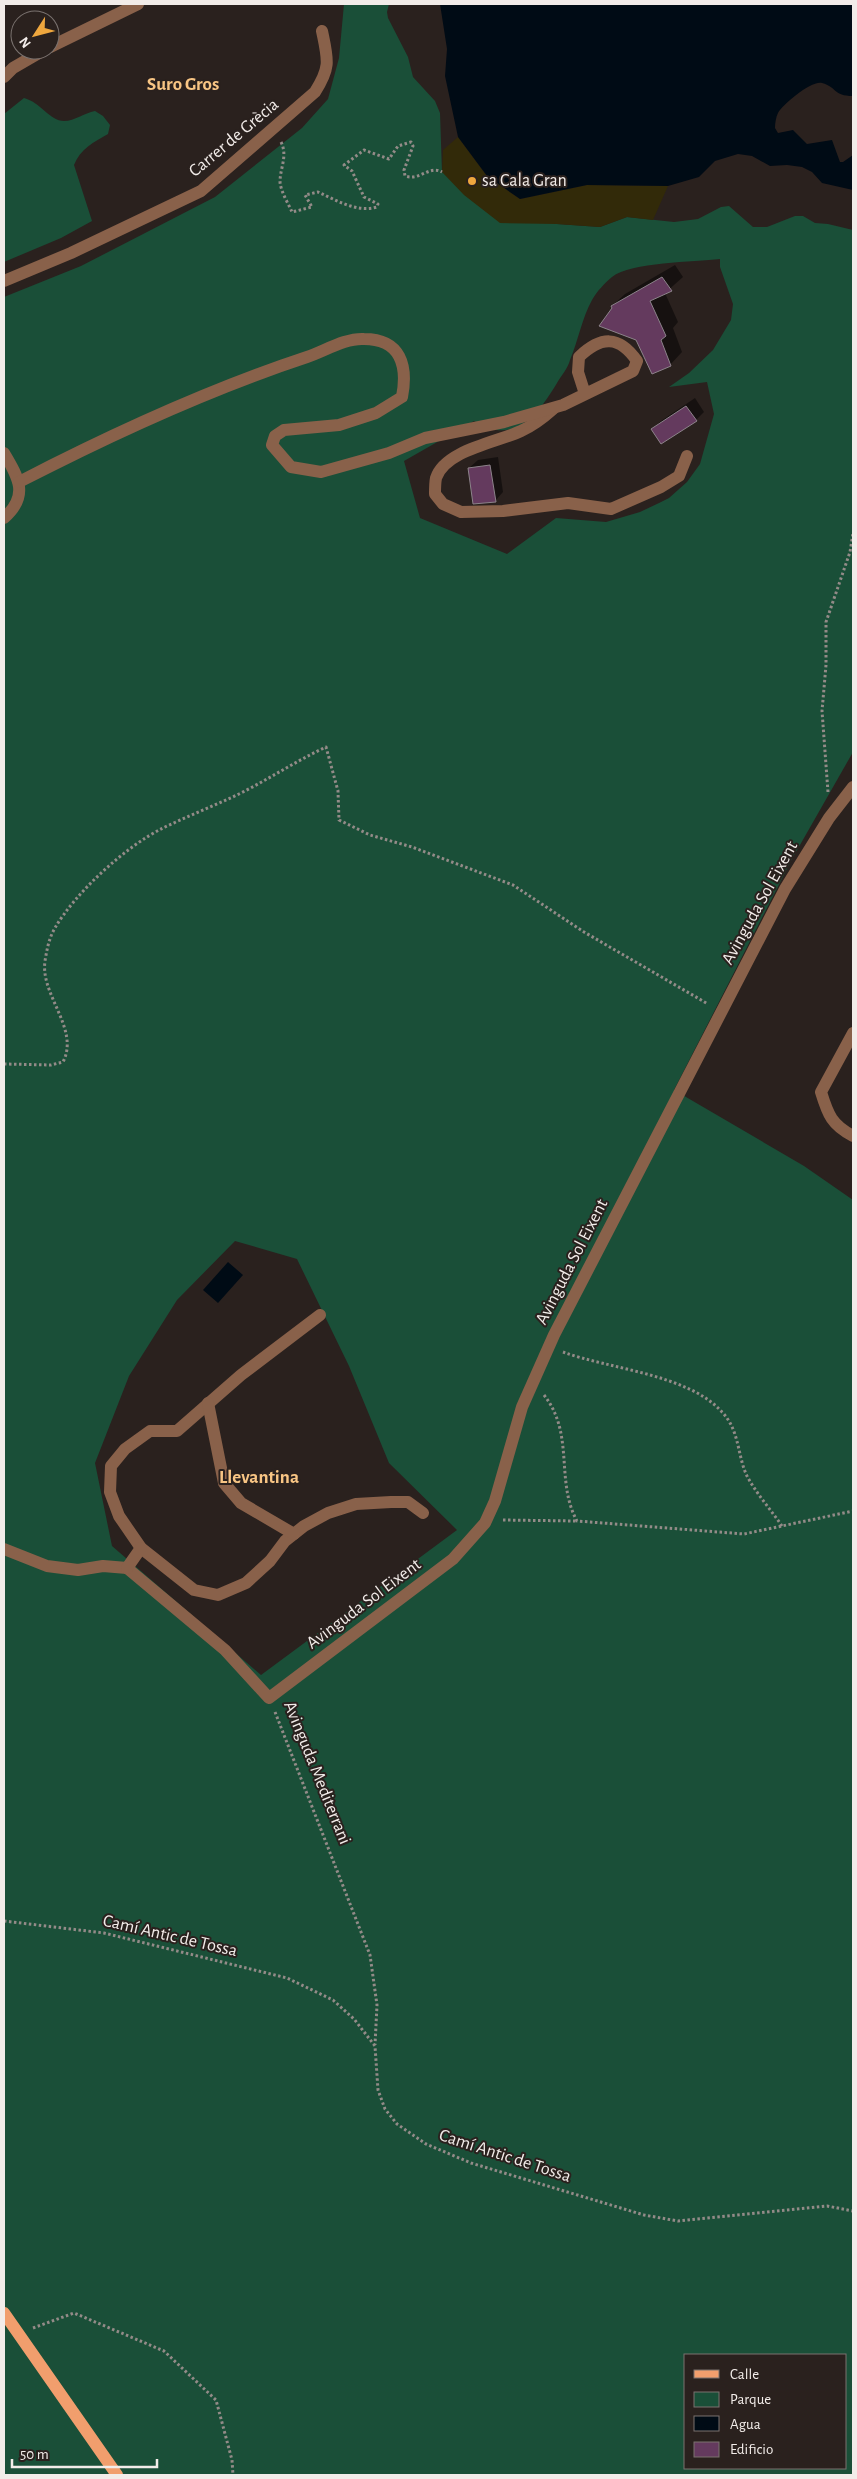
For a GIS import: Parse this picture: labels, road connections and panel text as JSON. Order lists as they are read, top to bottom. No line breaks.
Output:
{"streets":{"street":["Carrer de Grècia","Avinguda Sol Eixent","Avinguda Mediterrani"],"path":["Camí Antic de Tossa"]},"crossings":[["Avinguda Sol Eixent","Avinguda Mediterrani"],["Avinguda Mediterrani","Camí Antic de Tossa"]],"districts":["Suro Gros","Llevantina"],"places":["sa Cala Gran"],"legend":["Calle","Parque","Agua","Edificio"],"scale_bar":"50 m","north":"bottom left"}
